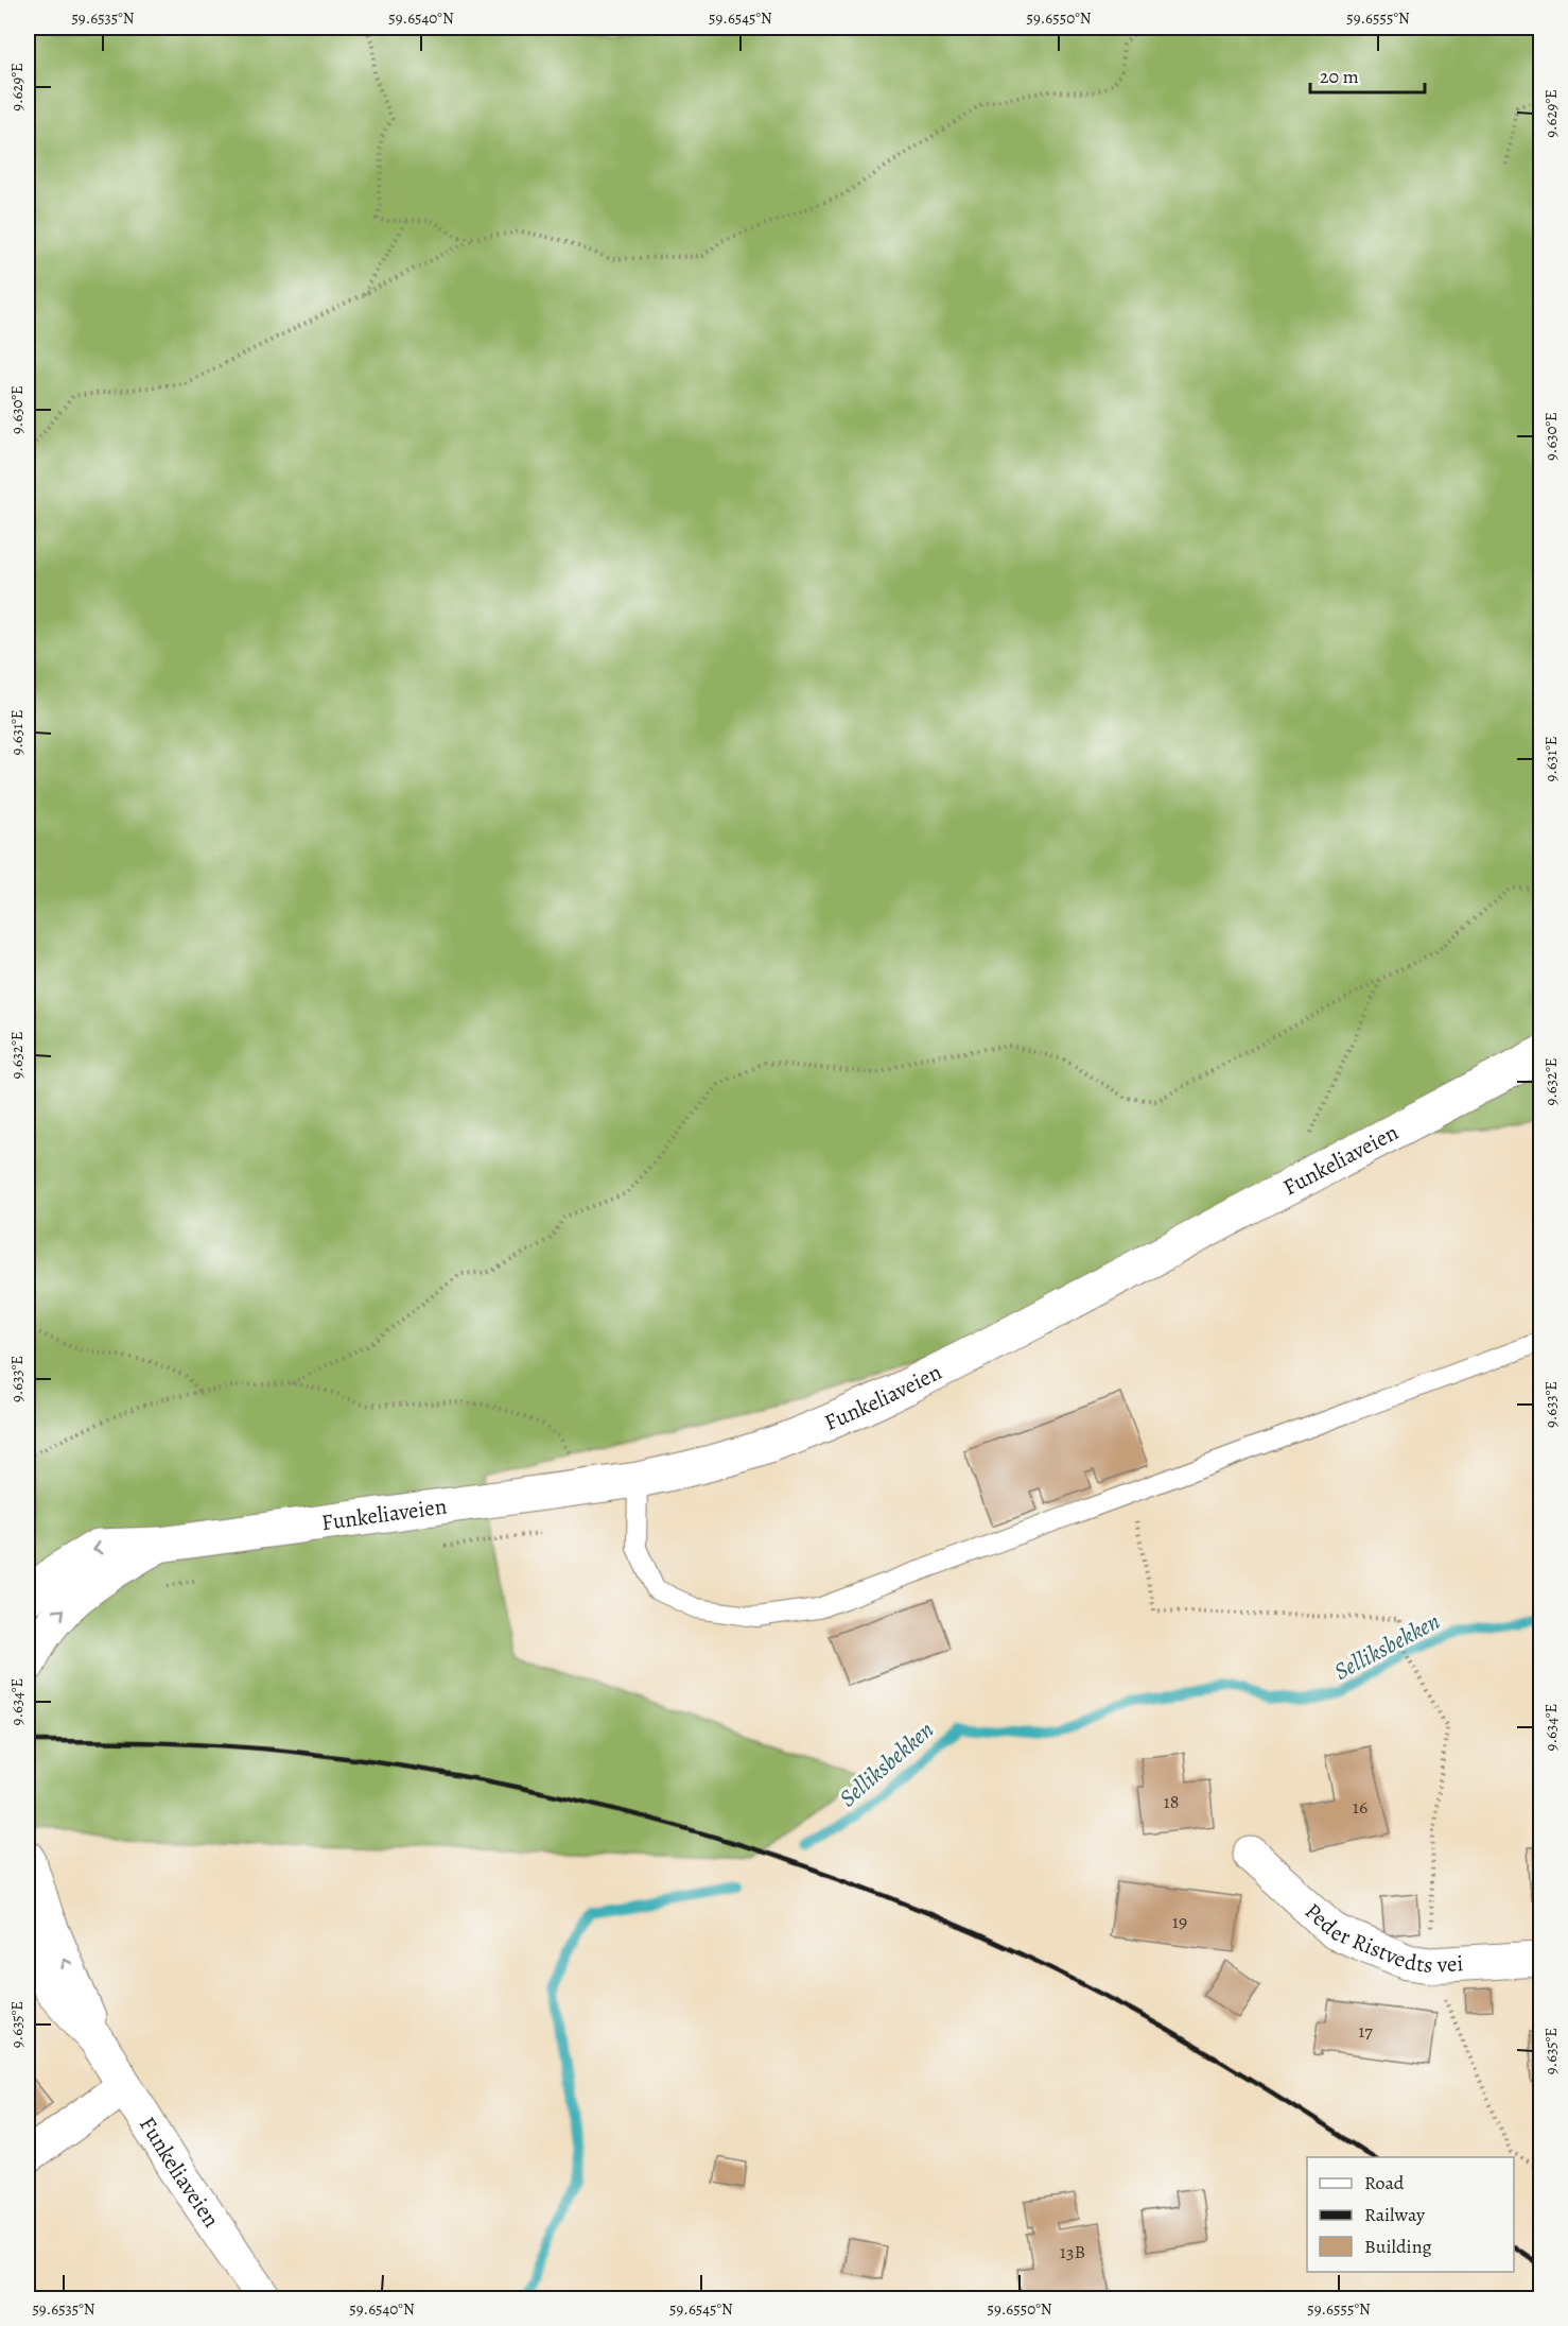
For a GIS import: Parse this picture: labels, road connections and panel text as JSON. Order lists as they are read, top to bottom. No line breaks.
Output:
{"streets":{"street":["Funkeliaveien","Peder Ristvedts vei"]},"water":["Selliksbekken"],"house_numbers":["18","16","19","17","13B"],"legend":["Road","Railway","Building"],"scale_bar":"20 m","coordinates":["59.6535°N","59.6540°N","59.6545°N","59.6550°N","59.6555°N","9.629°E","9.630°E","9.631°E","9.632°E","9.633°E","9.634°E","9.635°E"]}
